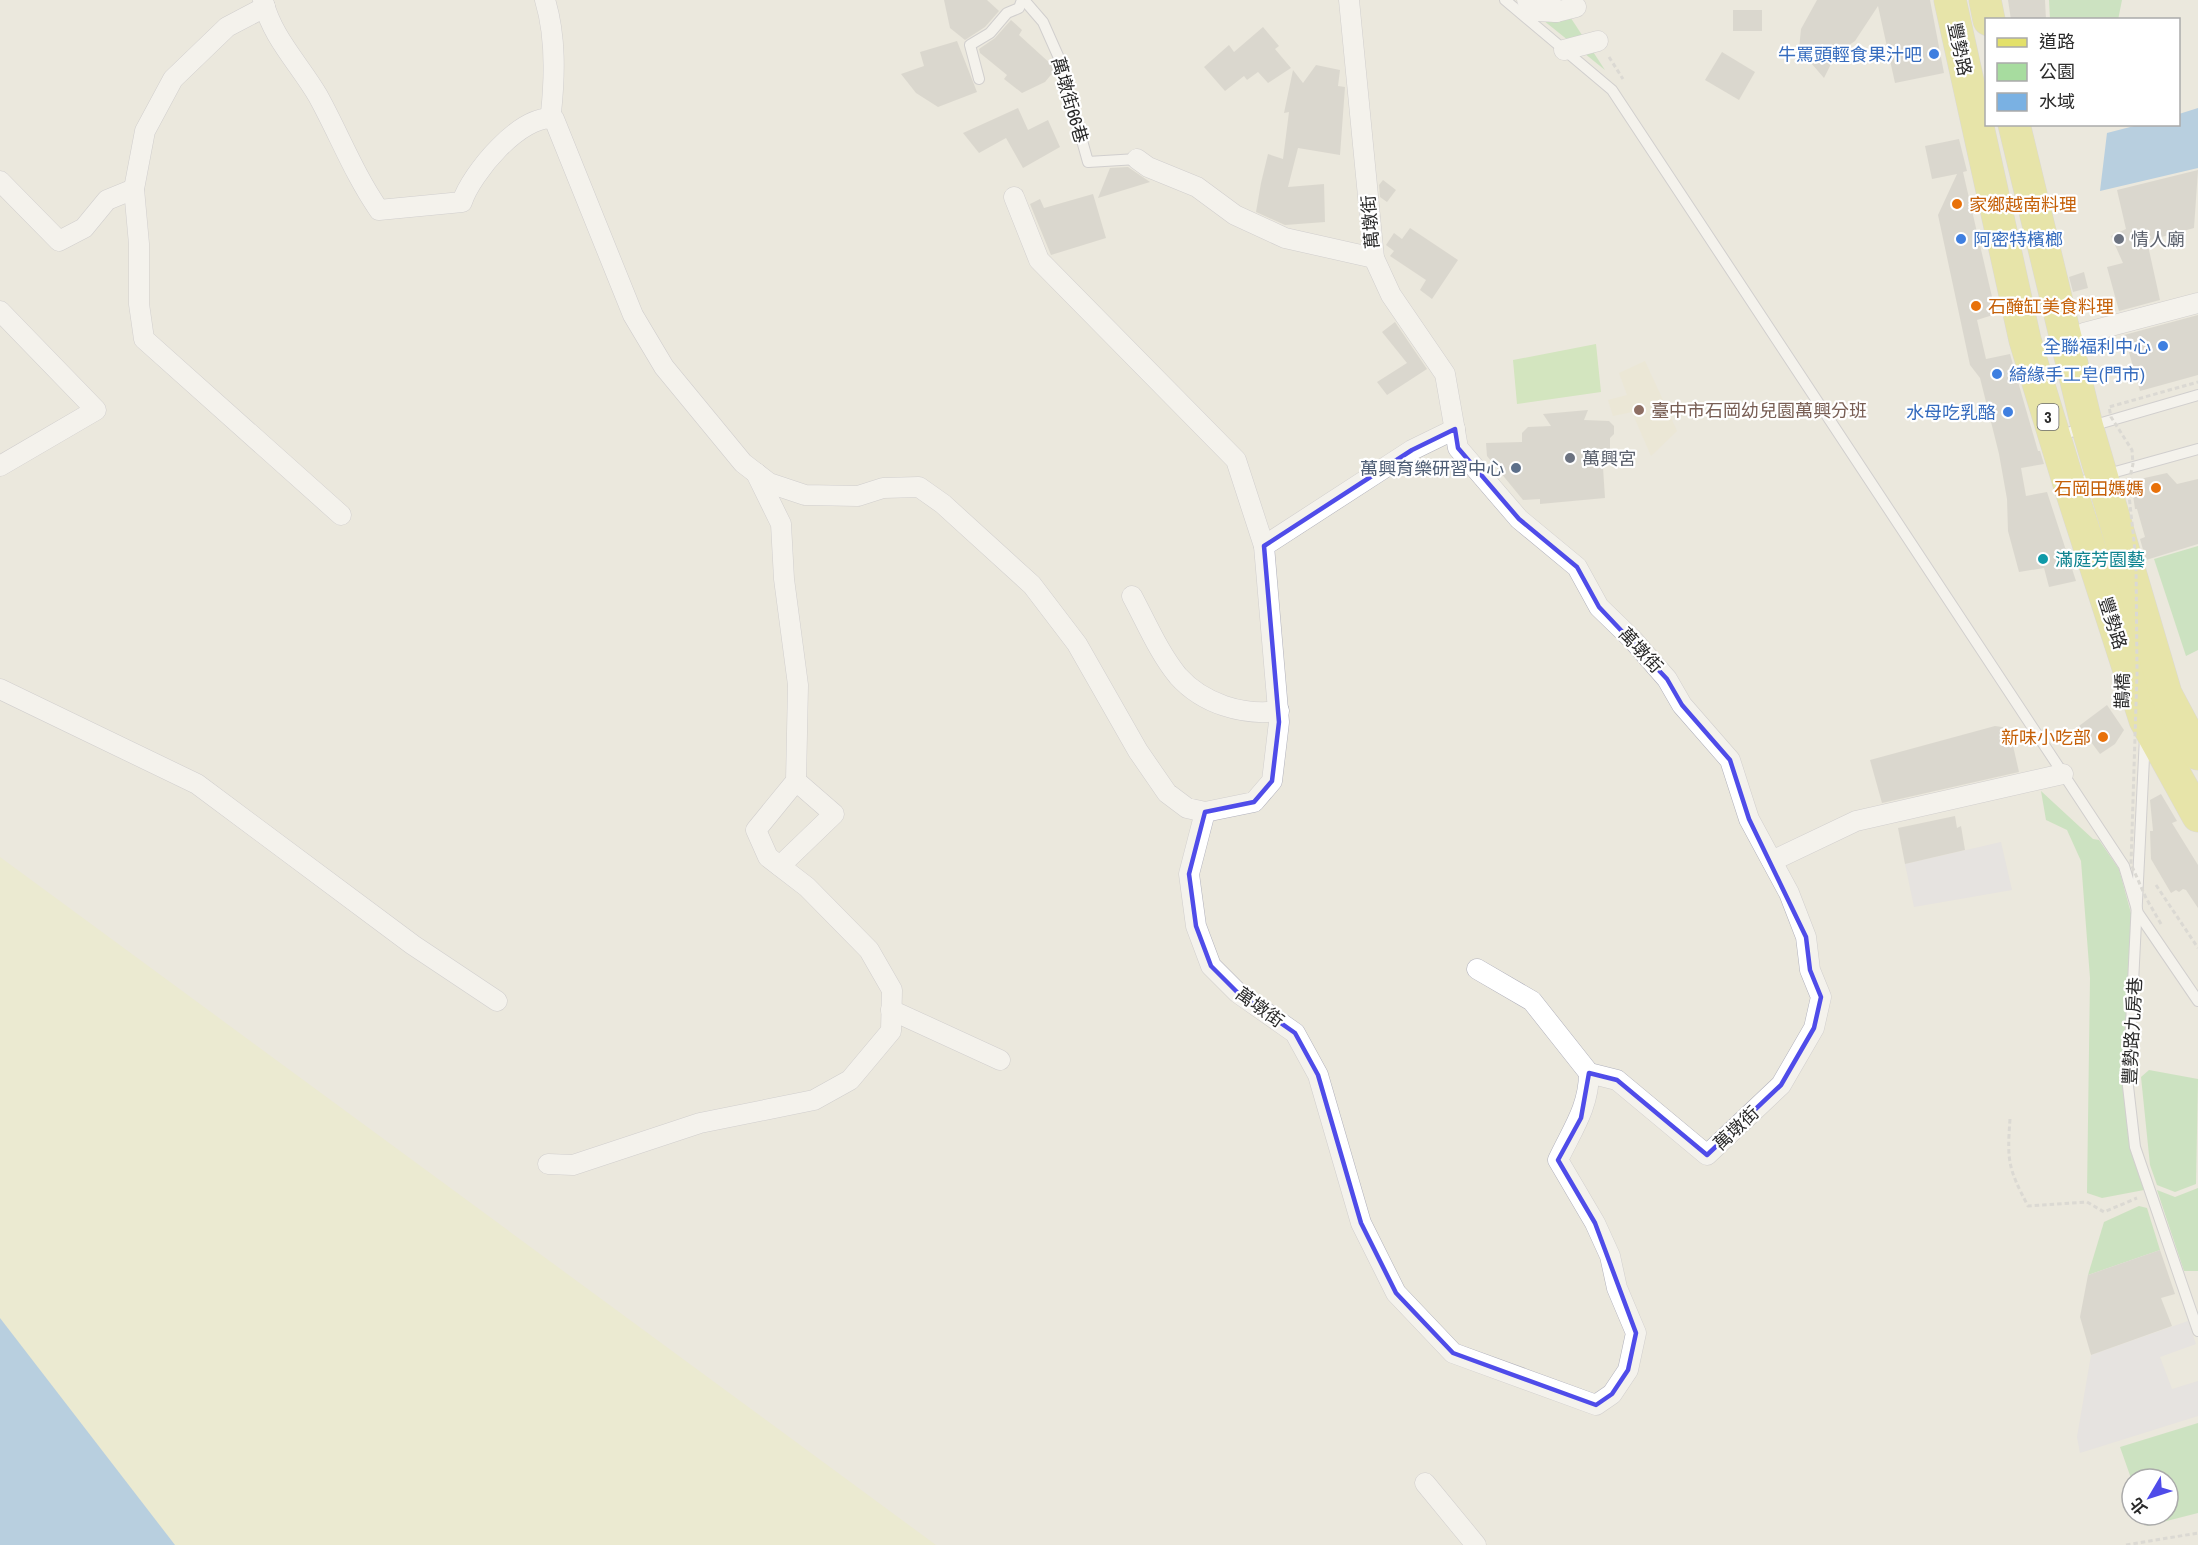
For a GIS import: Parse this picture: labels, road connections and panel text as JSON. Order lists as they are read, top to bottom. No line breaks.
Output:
{"streets":{"main road":["豐勢路","3"],"street":["萬墩街"],"lane":["萬墩街66巷","豐勢路九房巷"],"path":["鵲橋"]},"crossings":[["豐勢路","豐勢路九房巷"]],"places":["牛罵頭輕食果汁吧","家鄉越南料理","阿密特檳榔","情人廟","石醃缸美食料理","全聯福利中心","綺緣手工皂(門市)","臺中市石岡幼兒園萬興分班","水母吃乳酪","萬興宮","萬興育樂研習中心","石岡田媽媽","滿庭芳園藝","新味小吃部"],"legend":["道路","公園","水域"],"north":"bottom left"}
